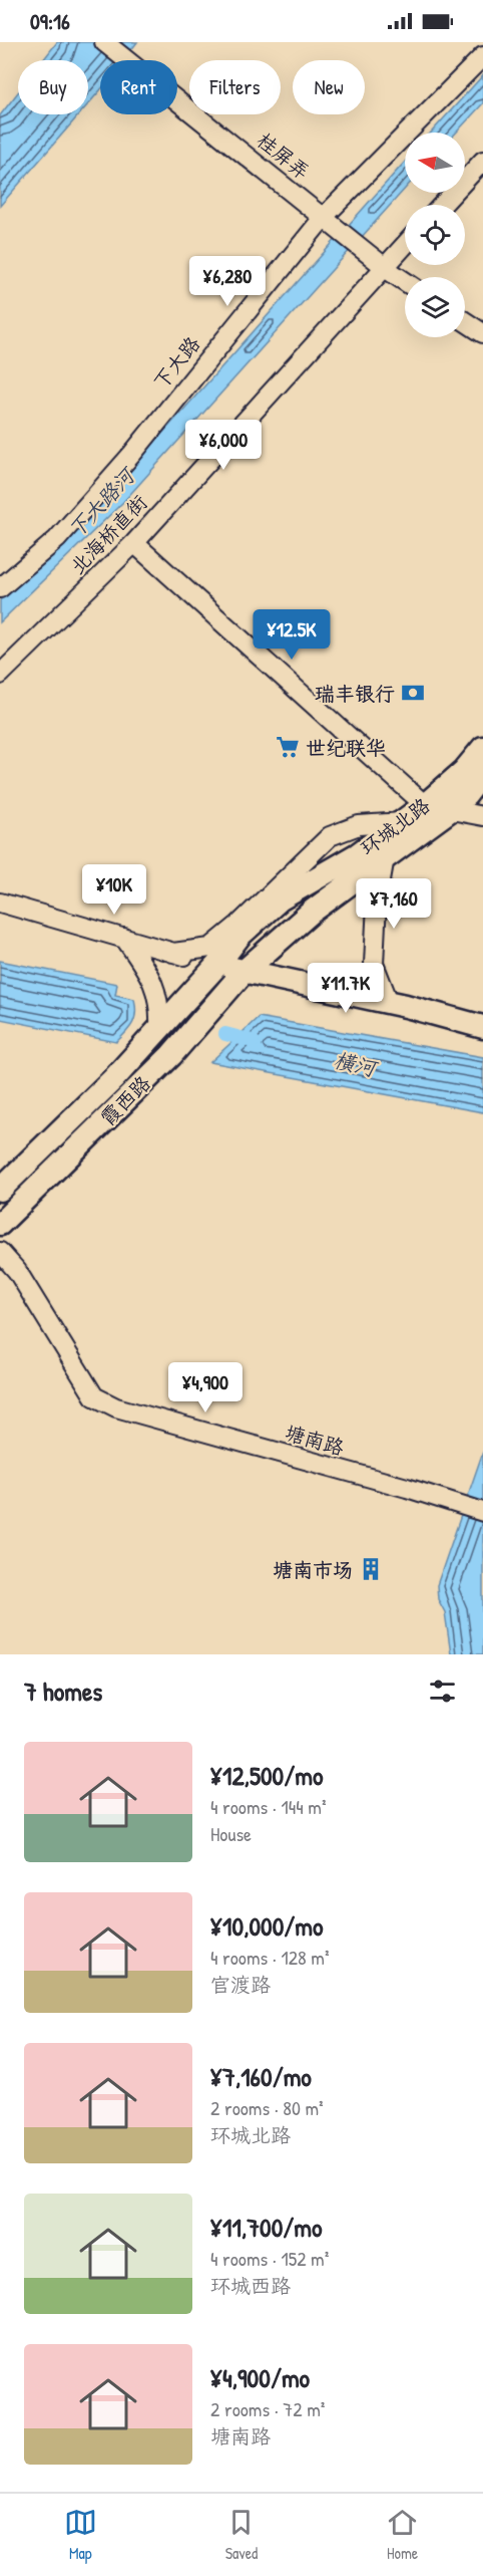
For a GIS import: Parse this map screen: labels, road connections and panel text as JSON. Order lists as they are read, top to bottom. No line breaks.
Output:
{"streets":{"main road":["环城北路","霞西路"],"street":["桂屏弄","下大路","北海桥直街","塘南路"]},"crossings":[["桂屏弄","下大路"],["桂屏弄","北海桥直街"],["环城北路","霞西路"]],"water":["下大路河","横河"],"places":{"bank":["瑞丰银行"],"supermarket":["世纪联华"],"building":["塘南市场"]},"north":"left","page":{"status":"09:16","chip":["Buy","Rent","Filters","New"],"price":["¥6,280","¥6,000","¥12.5K","¥10K","¥7,160","¥11.7K","¥4,900"],"heading":"7 homes","list":[{"name":"¥12,500/mo","note":"4 rooms · 144 m² · House"},{"name":"¥10,000/mo","note":"4 rooms · 128 m² · 官渡路"},{"name":"¥7,160/mo","note":"2 rooms · 80 m² · 环城北路"},{"name":"¥11,700/mo","note":"4 rooms · 152 m² · 环城西路"},{"name":"¥4,900/mo","note":"2 rooms · 72 m² · 塘南路"}],"tabs":["Map","Saved","Home"]}}
